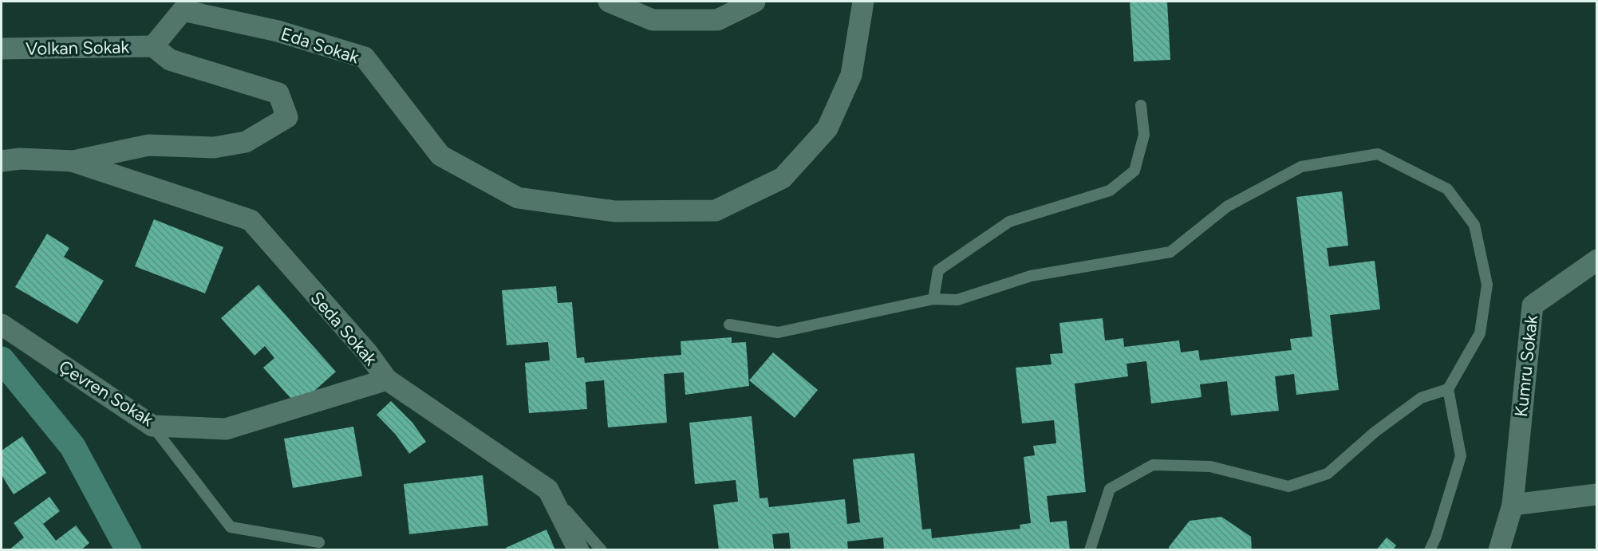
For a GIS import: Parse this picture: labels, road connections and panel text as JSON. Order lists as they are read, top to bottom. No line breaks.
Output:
{"streets":{"street":["Eda Sokak","Volkan Sokak","Seda Sokak","Kumru Sokak","Çevren Sokak"]},"crossings":[["Eda Sokak","Volkan Sokak"],["Seda Sokak","Çevren Sokak"]]}
